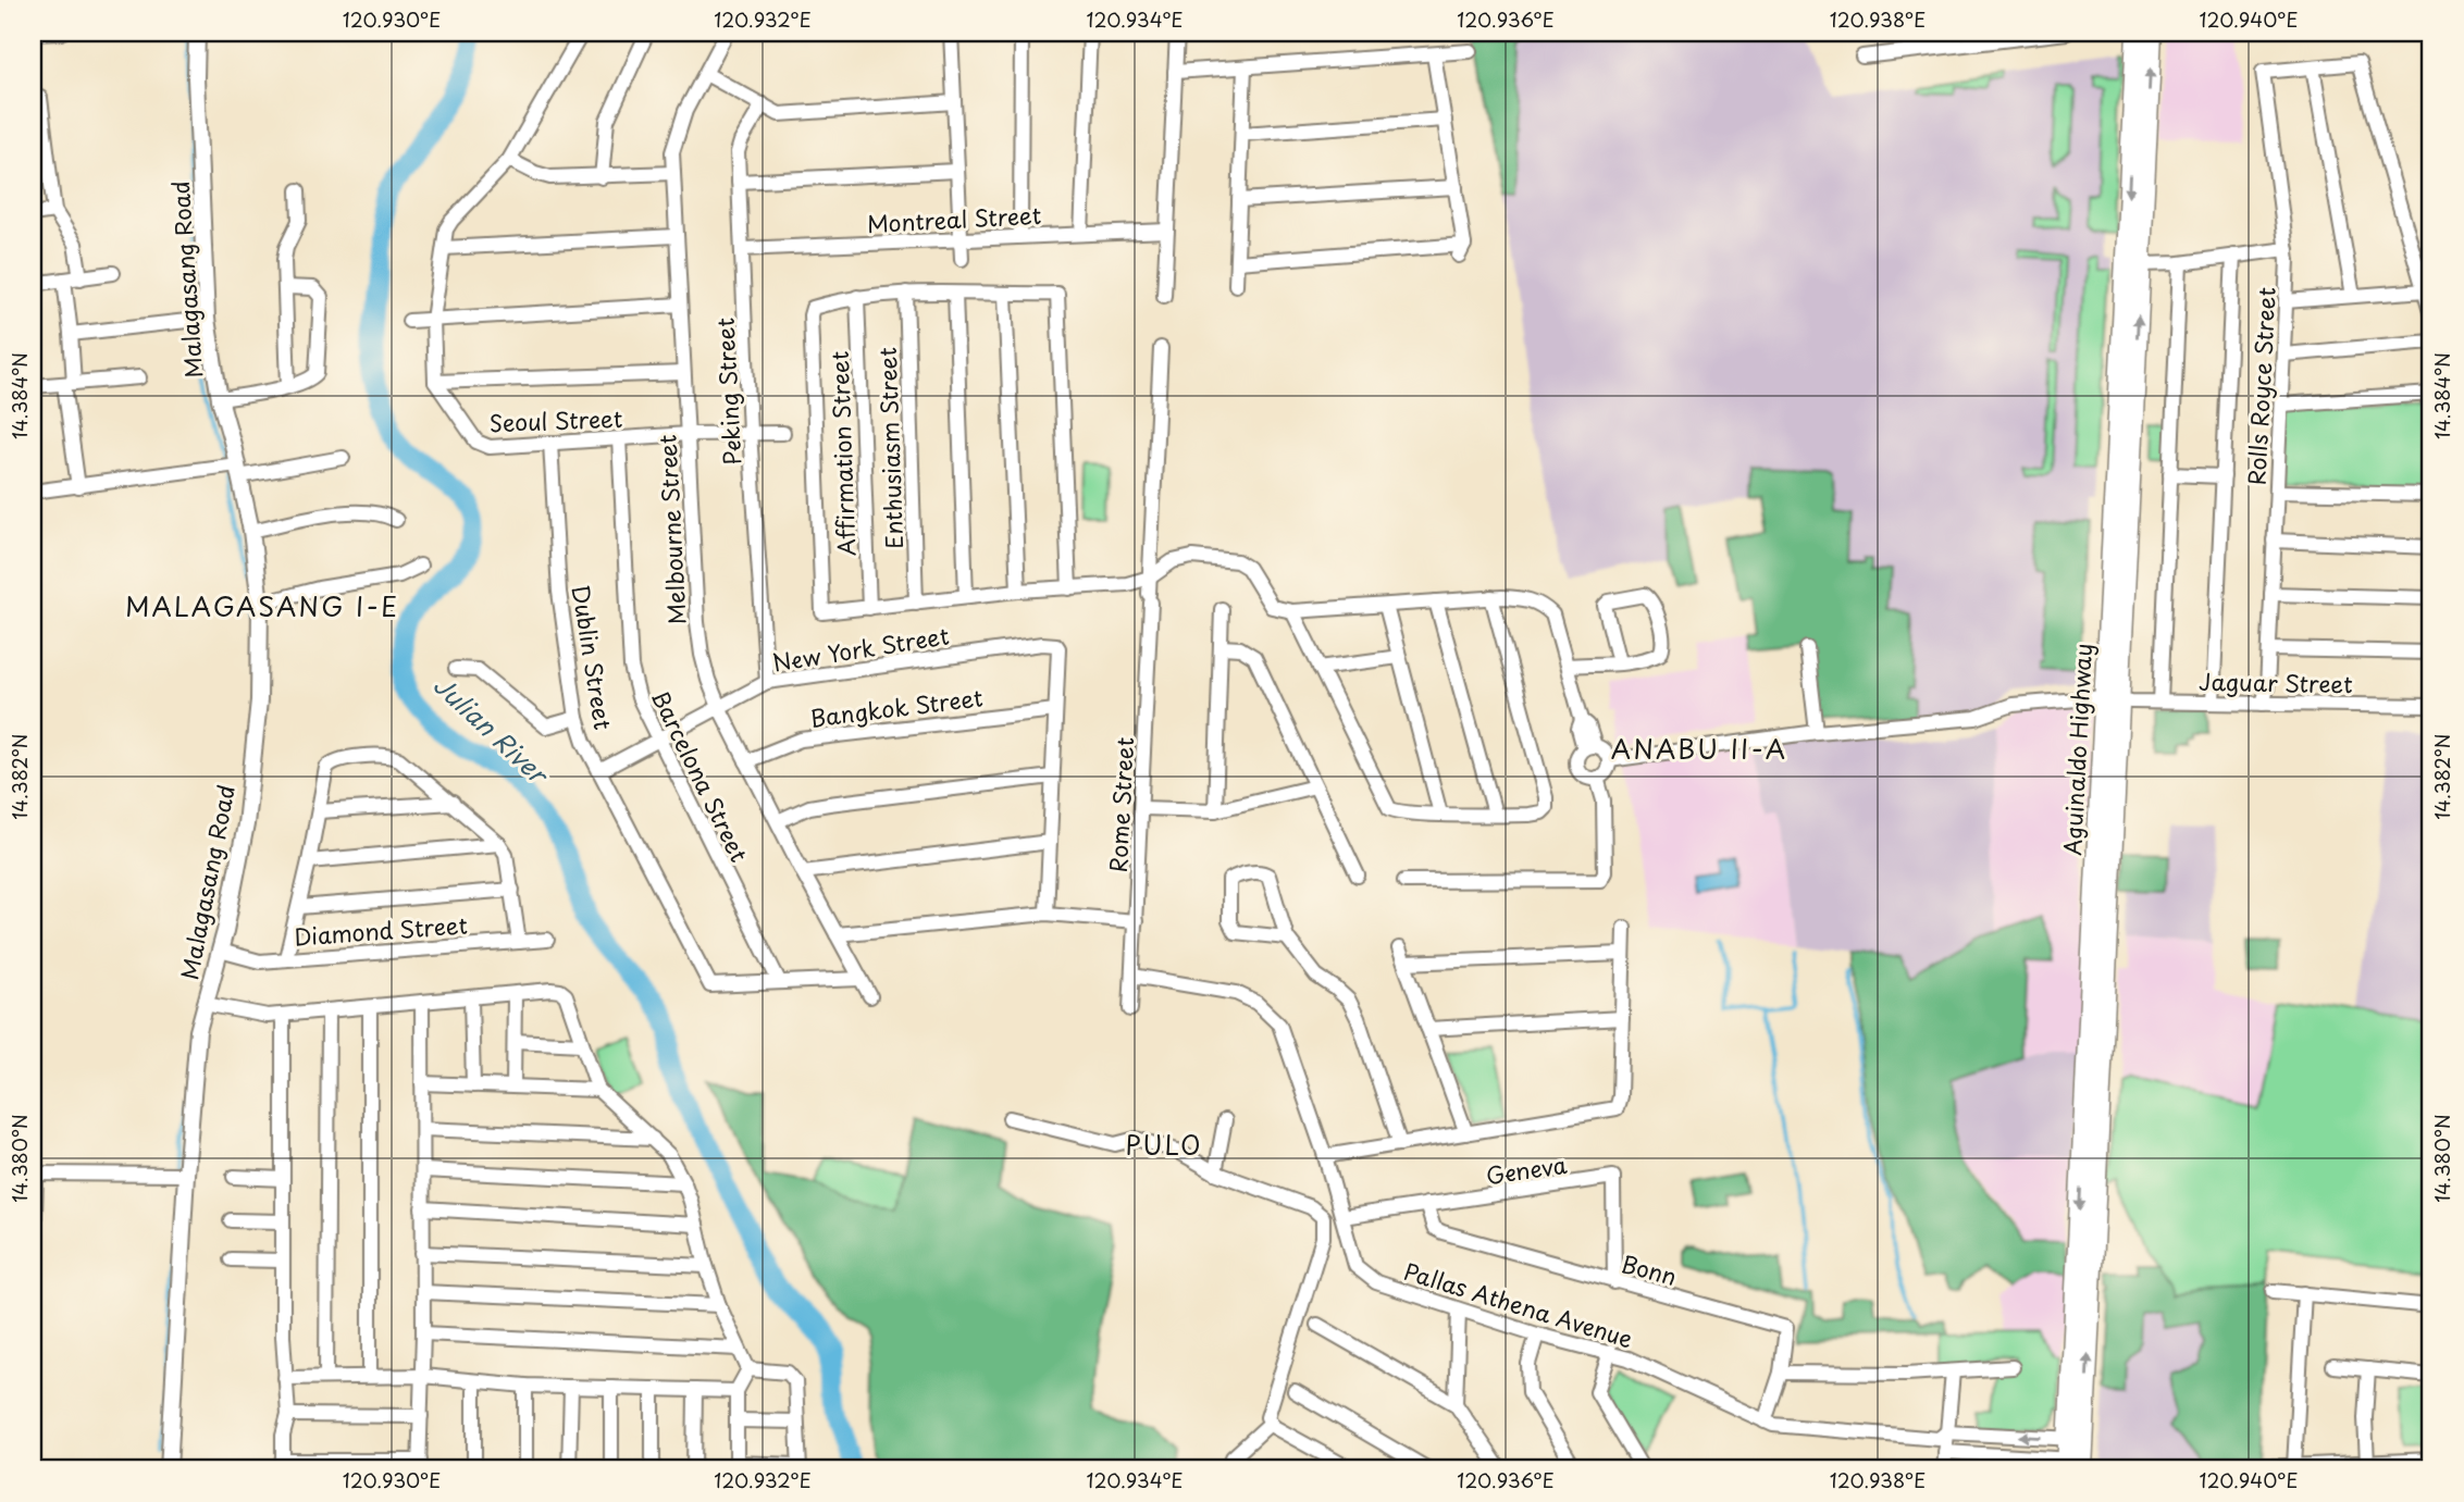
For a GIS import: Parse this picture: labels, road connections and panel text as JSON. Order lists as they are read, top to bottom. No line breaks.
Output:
{"streets":{"highway":["Aguinaldo Highway"],"main road":["Malagasang Road"],"street":["Montreal Street","Rolls Royce Street","Peking Street","Seoul Street","Enthusiasm Street","Affirmation Street","Melbourne Street","New York Street","Dublin Street","Jaguar Street","Bangkok Street","Barcelona Street","Rome Street","Diamond Street","Geneva","Bonn","Pallas Athena Avenue"]},"crossings":[["Montreal Street","Peking Street"],["Malagasang Road","Diamond Street"],["Rolls Royce Street","Jaguar Street"],["Peking Street","Seoul Street"],["Peking Street","New York Street"],["Seoul Street","Melbourne Street"],["Seoul Street","Dublin Street"],["Seoul Street","Barcelona Street"],["Melbourne Street","New York Street"],["Melbourne Street","Bangkok Street"],["New York Street","Dublin Street"],["New York Street","Bangkok Street"],["New York Street","Barcelona Street"],["Dublin Street","Barcelona Street"],["Jaguar Street","Aguinaldo Highway"],["Aguinaldo Highway","Pallas Athena Avenue"],["Rome Street","Pallas Athena Avenue"],["Geneva","Bonn"],["Geneva","Pallas Athena Avenue"],["Bonn","Pallas Athena Avenue"]],"districts":["MALAGASANG I-E","ANABU II-A","PULO"],"water":["Julian River"],"coordinates":["120.930°E","120.932°E","120.934°E","120.936°E","120.938°E","120.940°E","14.384°N","14.382°N","14.380°N"]}
